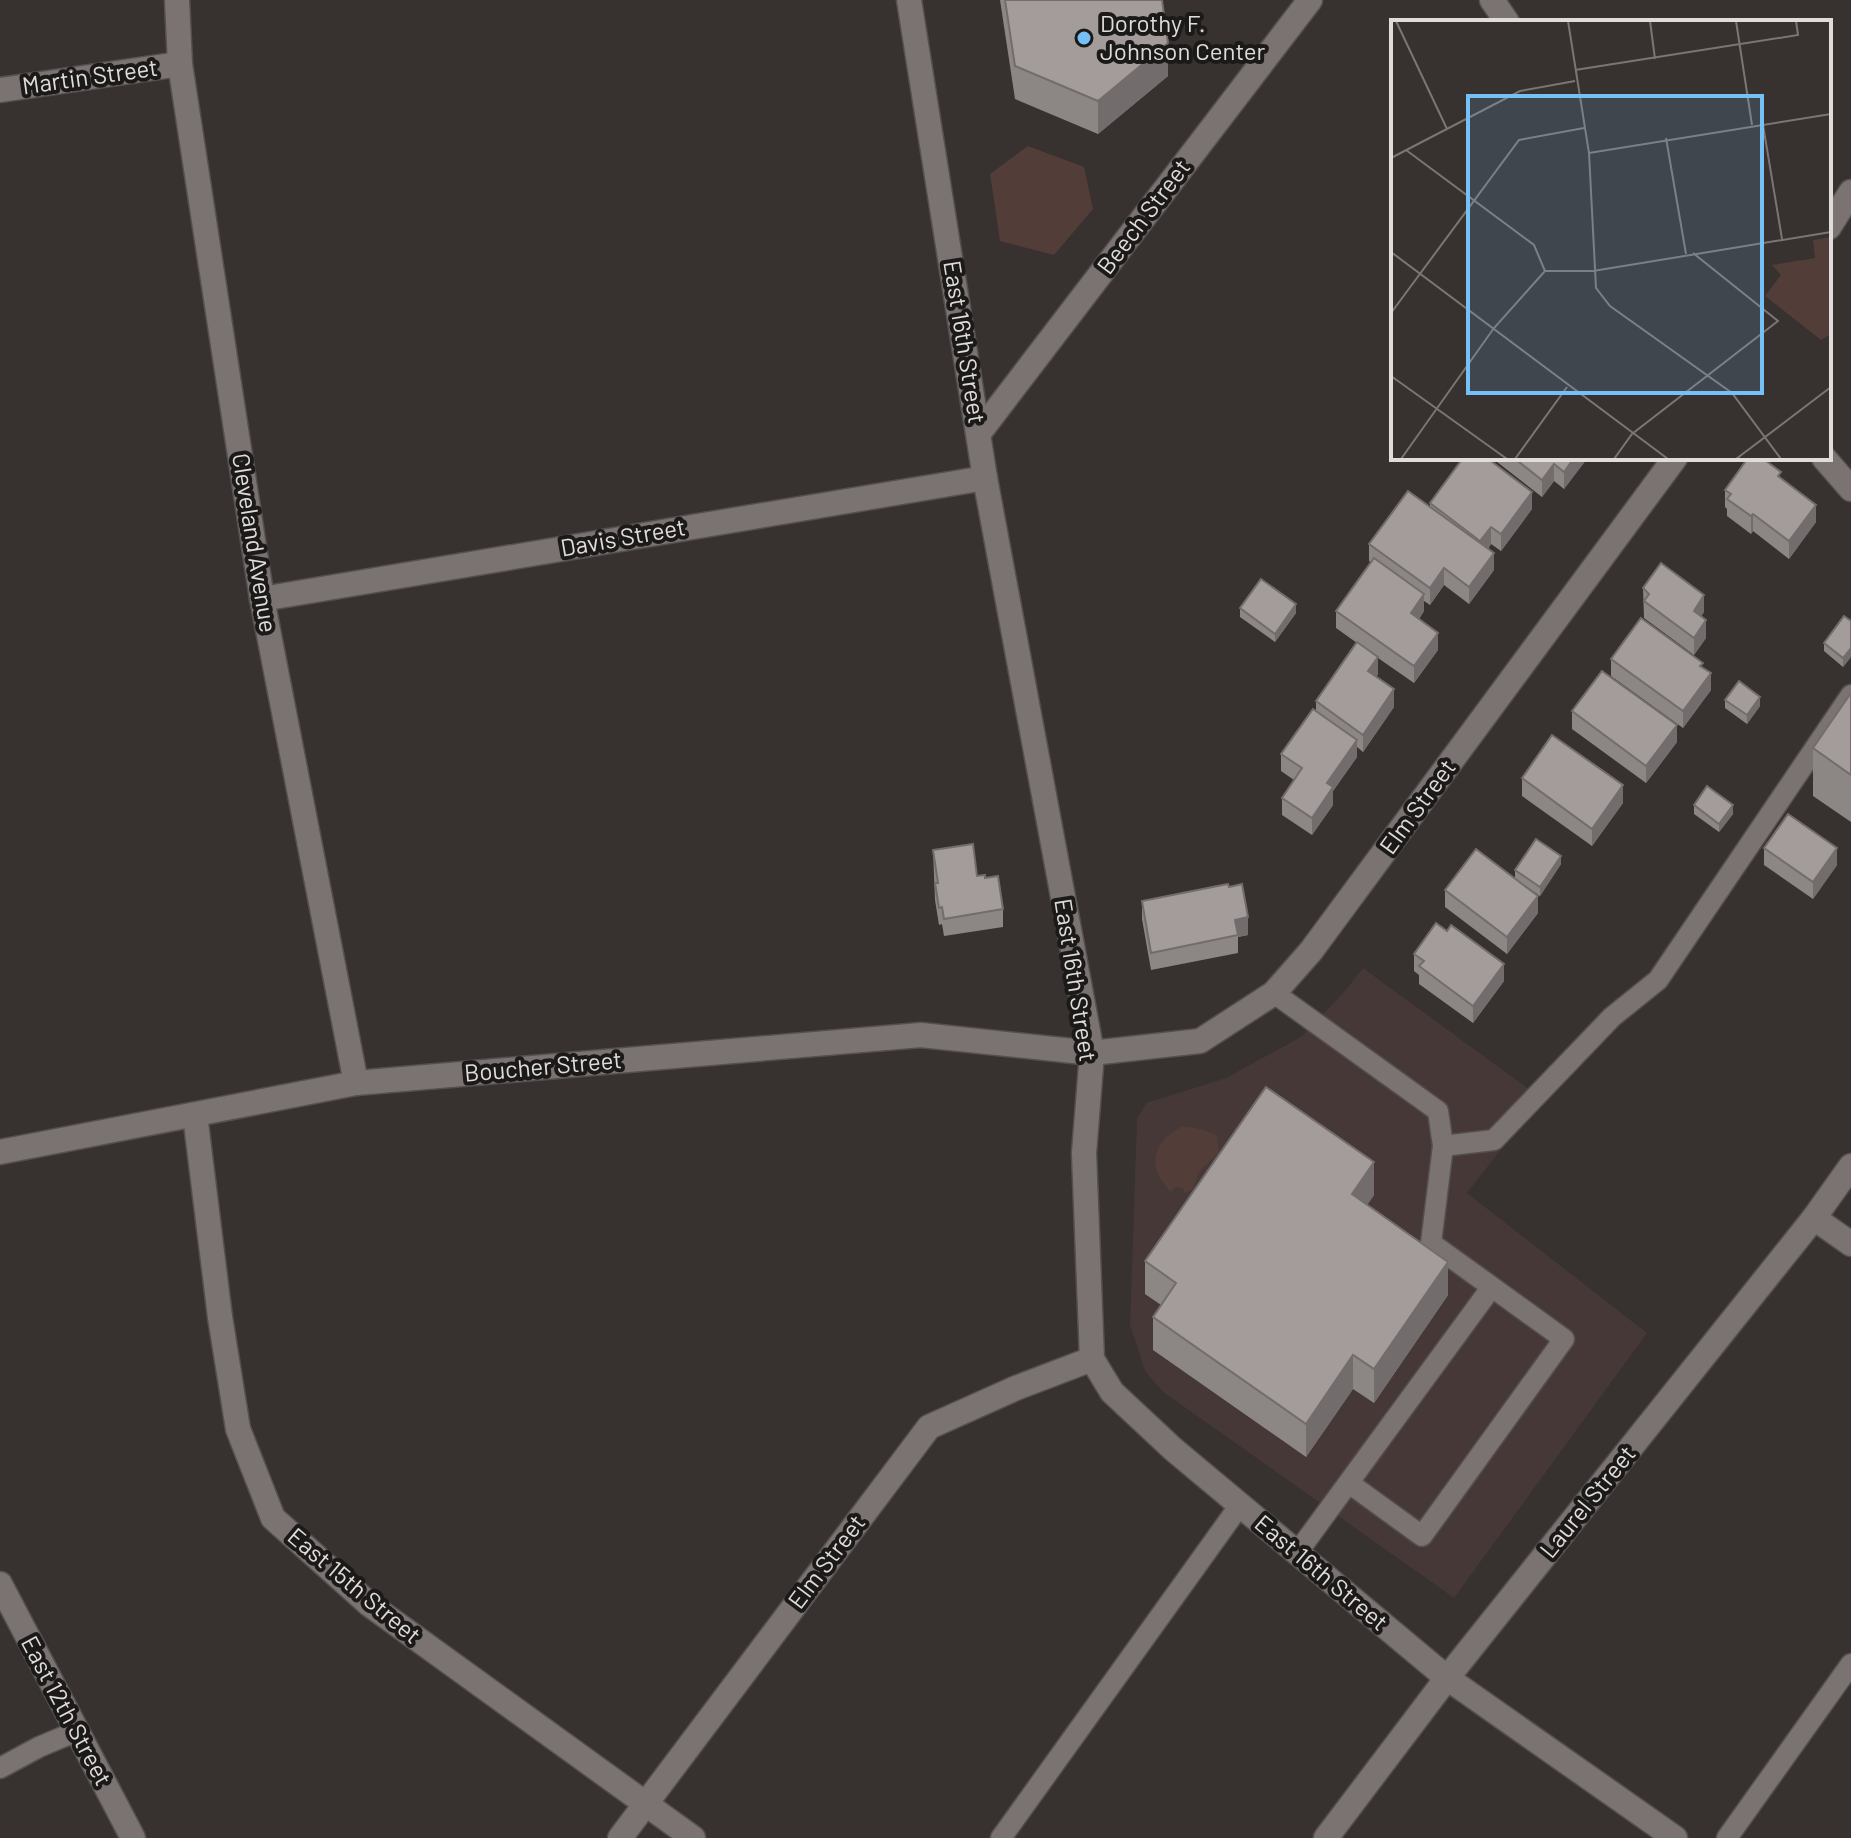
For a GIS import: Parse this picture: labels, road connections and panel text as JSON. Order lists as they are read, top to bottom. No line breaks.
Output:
{"streets":{"street":["Martin Street","Beech Street","East 16th Street","Davis Street","Cleveland Avenue","Elm Street","Boucher Street","Laurel Street","East 15th Street","East 12th Street"]},"crossings":[["Martin Street","Cleveland Avenue"],["Beech Street","East 16th Street"],["East 16th Street","Davis Street"],["East 16th Street","Elm Street"],["East 16th Street","Boucher Street"],["East 16th Street","Laurel Street"],["Davis Street","Cleveland Avenue"],["Cleveland Avenue","Boucher Street"],["Elm Street","Boucher Street"],["Elm Street","East 15th Street"],["Boucher Street","East 15th Street"]],"places":["Dorothy F. Johnson Center"]}
